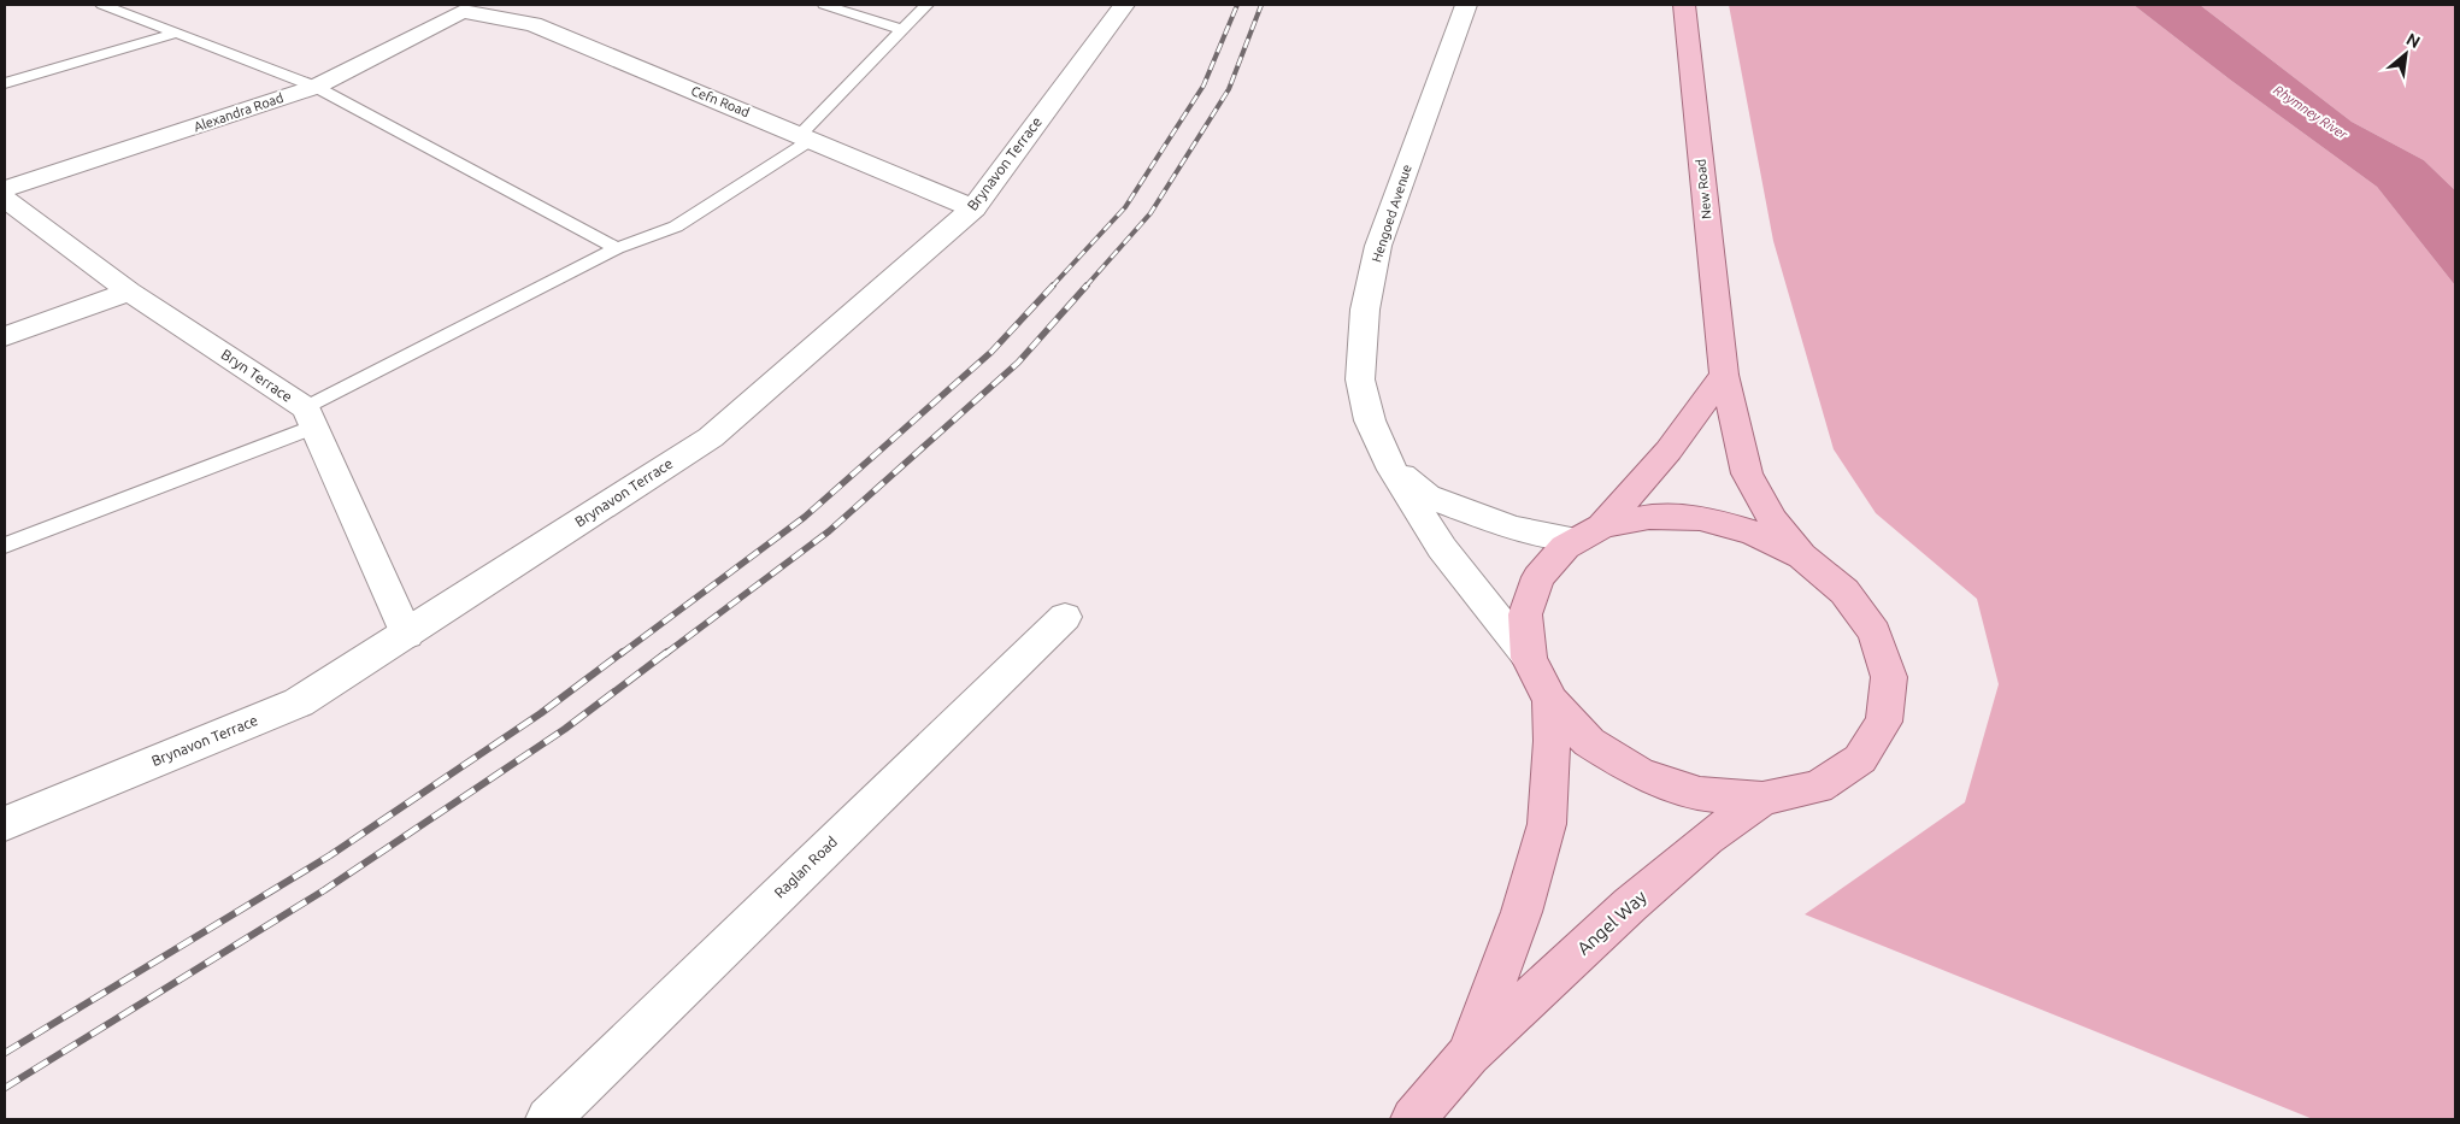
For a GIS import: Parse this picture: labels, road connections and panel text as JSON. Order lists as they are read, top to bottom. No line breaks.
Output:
{"streets":{"main road":["New Road","Angel Way"],"street":["Cefn Road","Alexandra Road","Brynavon Terrace","Hengoed Avenue","Bryn Terrace","Raglan Road"]},"crossings":[["Cefn Road","Alexandra Road"],["Cefn Road","Brynavon Terrace"]],"water":["Rhymney River"],"north":"top right"}
